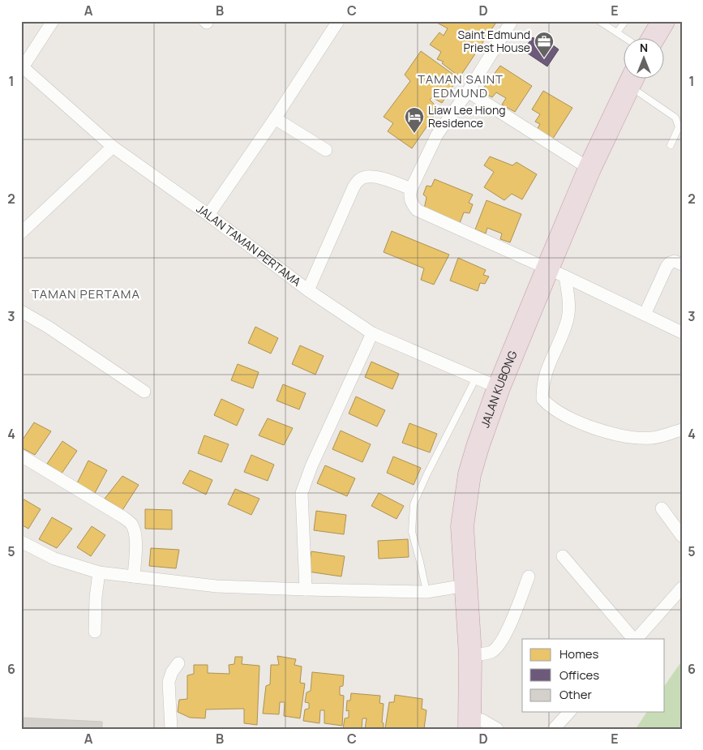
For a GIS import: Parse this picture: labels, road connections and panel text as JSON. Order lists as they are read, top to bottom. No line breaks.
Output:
{"streets":{"highway":["JALAN KUBONG"],"street":["JALAN TAMAN PERTAMA"]},"crossings":[["JALAN TAMAN PERTAMA","JALAN KUBONG"]],"districts":["TAMAN SAINT EDMUND","TAMAN PERTAMA"],"places":{"office":["Saint Edmund Priest House"],"hotel":["Liaw Lee Hiong Residence"]},"legend":["Homes","Offices","Other"],"north":"top","grid":{"columns":["A","B","C","D","E"],"rows":["1","2","3","4","5","6"]}}
